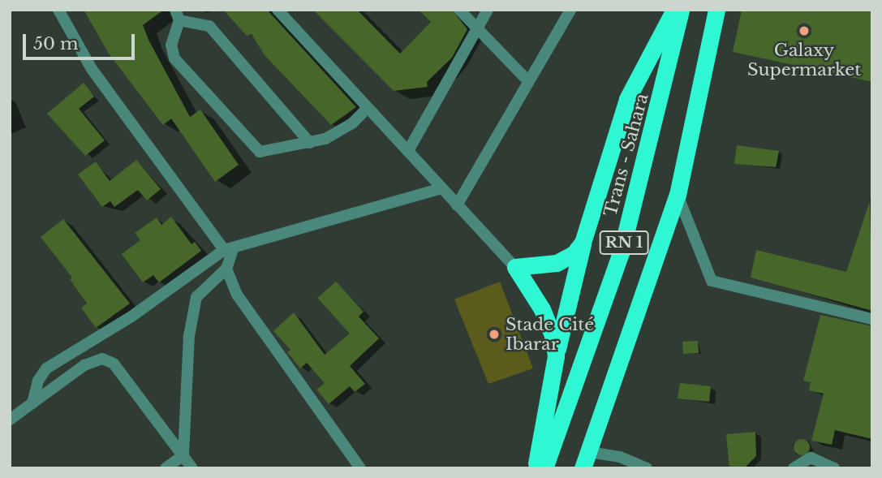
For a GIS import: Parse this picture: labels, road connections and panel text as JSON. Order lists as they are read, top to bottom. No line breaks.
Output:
{"streets":{"highway":["Trans - Sahara","RN 1"]},"places":["Galaxy Supermarket","Stade Cité Ibarar"],"scale_bar":"50 m"}
